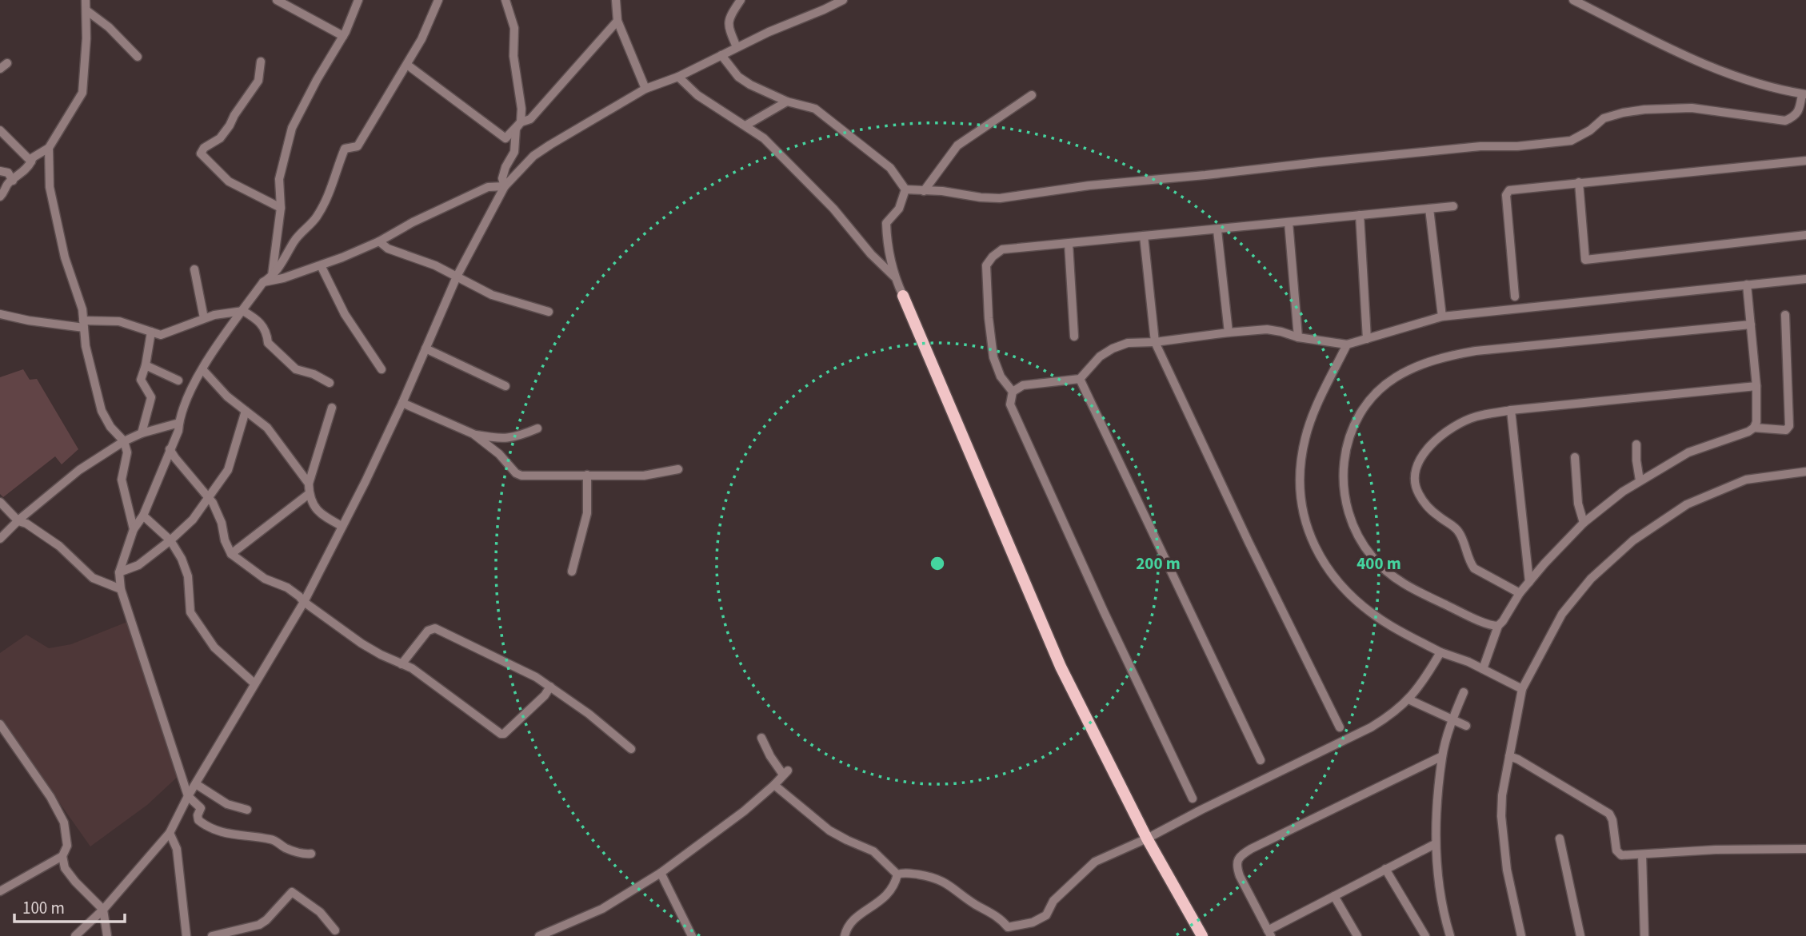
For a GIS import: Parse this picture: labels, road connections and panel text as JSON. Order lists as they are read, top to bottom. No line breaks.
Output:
{"scale_bar":"100 m","rings":["200 m","400 m"]}
